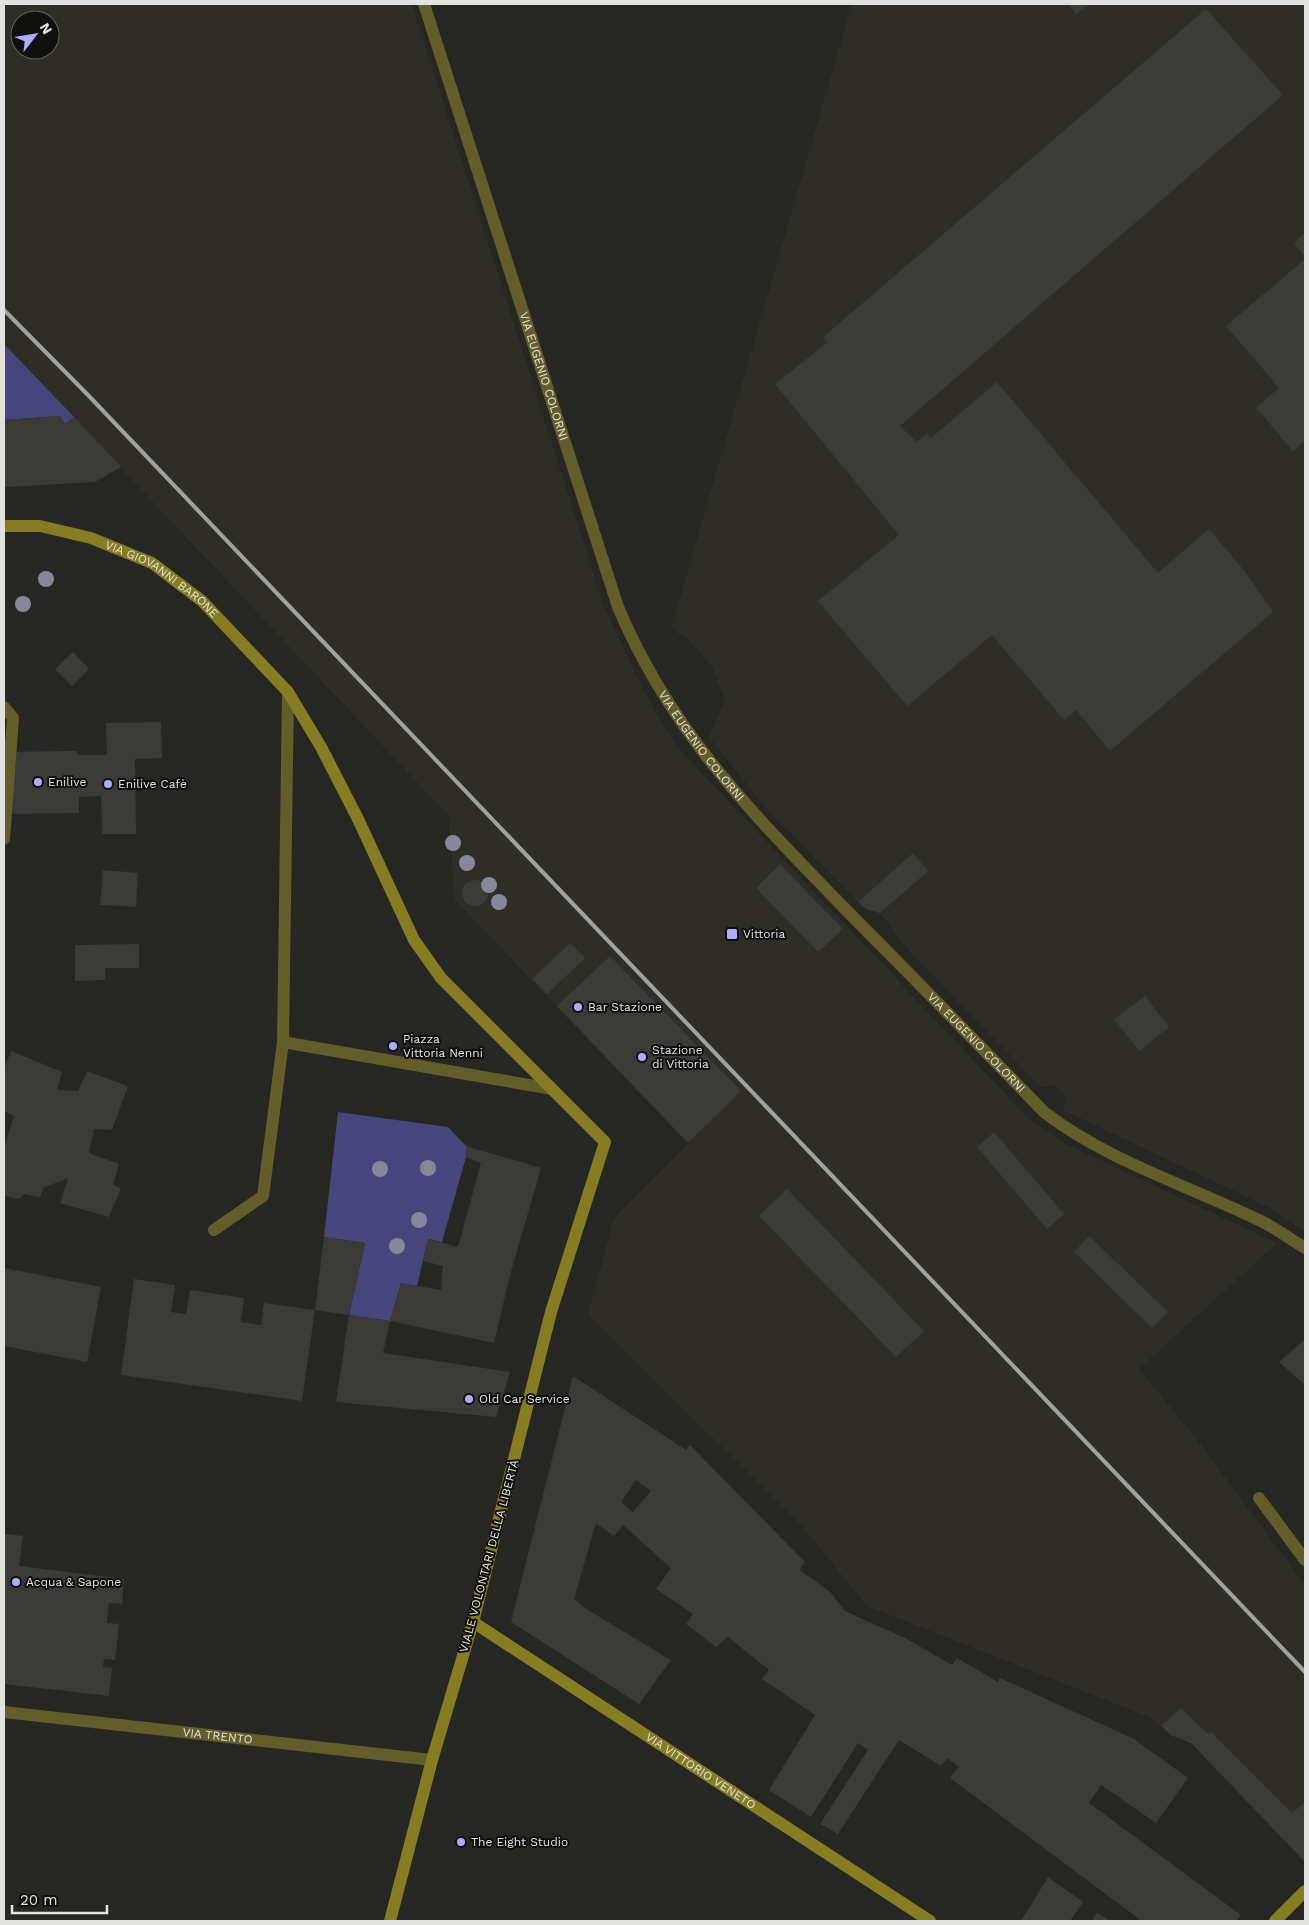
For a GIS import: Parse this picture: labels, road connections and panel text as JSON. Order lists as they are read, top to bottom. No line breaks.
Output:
{"streets":{"street":["VIA EUGENIO COLORNI","VIA GIOVANNI BARONE","VIALE VOLONTARI DELLA LIBERTÀ","VIA TRENTO","VIA VITTORIO VENETO"]},"crossings":[["VIA GIOVANNI BARONE","VIALE VOLONTARI DELLA LIBERTÀ"],["VIALE VOLONTARI DELLA LIBERTÀ","VIA TRENTO"],["VIALE VOLONTARI DELLA LIBERTÀ","VIA VITTORIO VENETO"]],"places":{"other":["Enilive","Enilive Cafè","Bar Stazione","Piazza Vittoria Nenni","Stazione di Vittoria","Old Car Service","Acqua & Sapone","The Eight Studio"],"transit":["Vittoria"]},"scale_bar":"20 m","north":"top right"}
